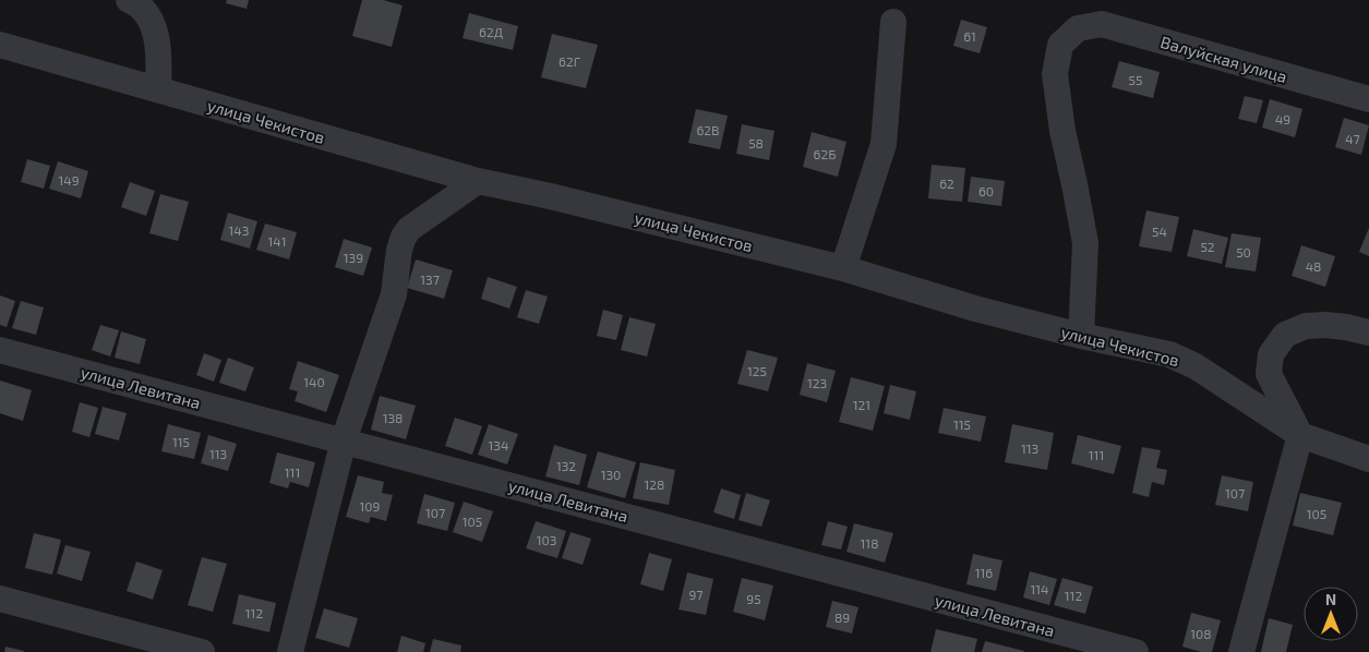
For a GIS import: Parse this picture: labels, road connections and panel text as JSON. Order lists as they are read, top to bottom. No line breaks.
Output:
{"streets":{"street":["Валуйская улица","улица Чекистов","улица Левитана"]},"crossings":[["Валуйская улица","улица Чекистов"]],"house_numbers":["62Д","61","62Г","55","49","62В","47","58","62Б","149","62","60","143","54","141","52","50","139","48","137","125","140","123","121","138","115","115","134","113","113","111","132","111","130","128","107","109","107","105","105","103","118","116","114","97","112","95","112","89","108"],"north":"top"}
